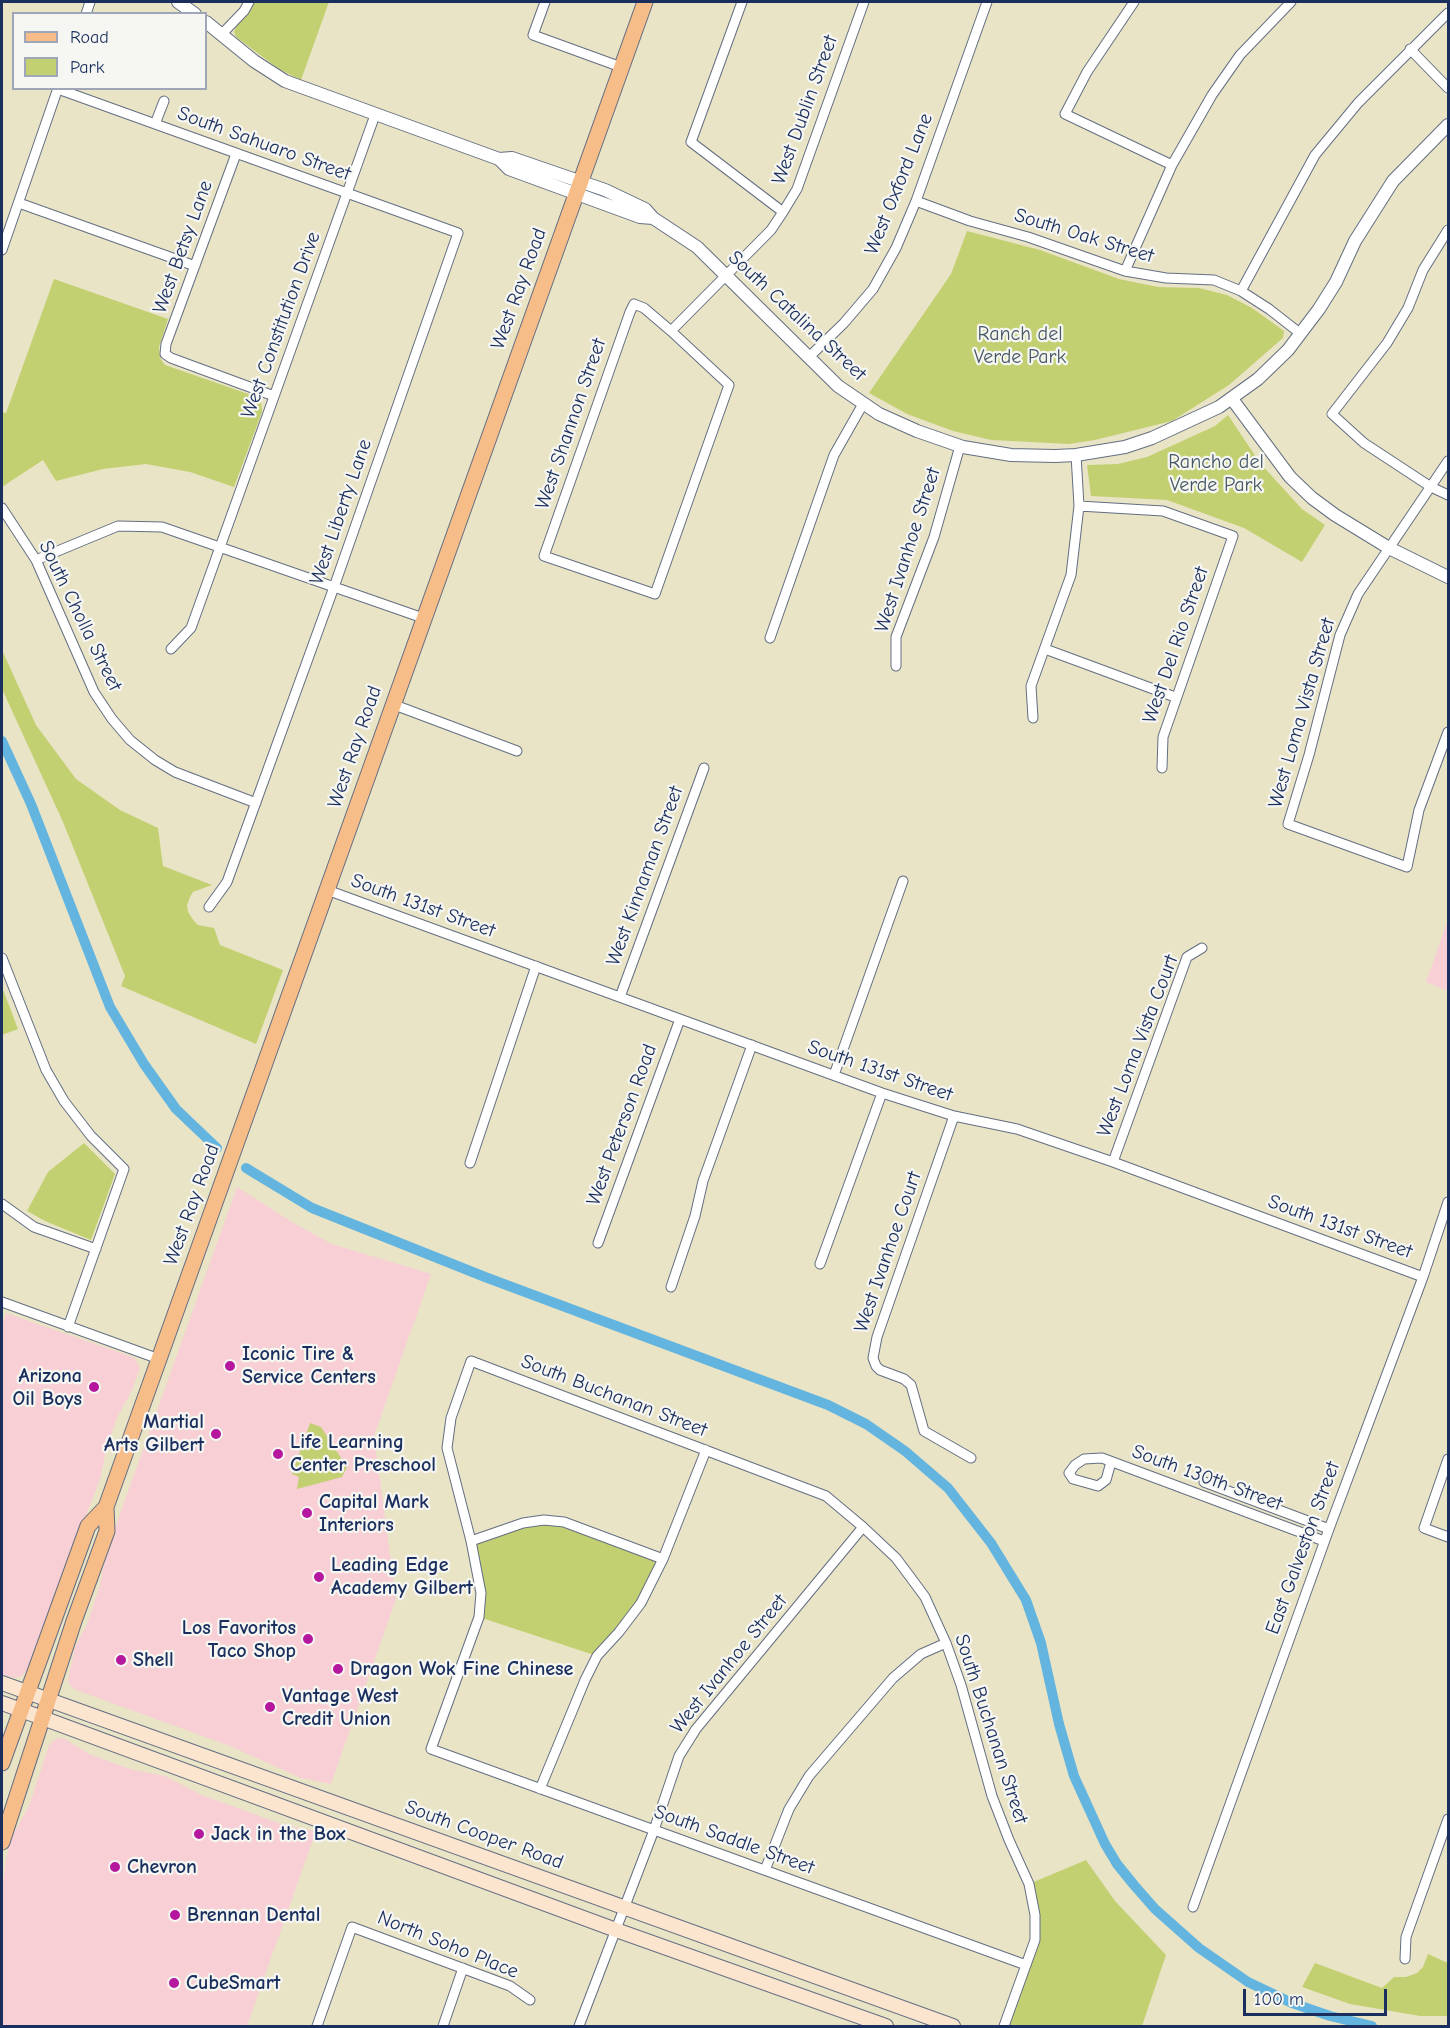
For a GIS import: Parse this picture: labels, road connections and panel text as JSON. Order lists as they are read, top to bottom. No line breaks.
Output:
{"streets":{"main road":["West Ray Road","South Cooper Road"],"street":["West Dublin Street","South Sahuaro Street","West Oxford Lane","South Oak Street","West Betsy Lane","South Catalina Street","West Constitution Drive","West Shannon Street","West Liberty Lane","West Ivanhoe Street","South Cholla Street","West Del Rio Street","West Loma Vista Street","West Kinnaman Street","South 131st Street","West Loma Vista Court","West Peterson Road","West Ivanhoe Court","South Buchanan Street","South 130th Street","East Galveston Street","South Saddle Street","North Soho Place"]},"crossings":[["West Dublin Street","South Catalina Street"],["West Dublin Street","West Shannon Street"],["South Sahuaro Street","West Betsy Lane"],["South Sahuaro Street","West Constitution Drive"],["South Sahuaro Street","West Liberty Lane"],["West Oxford Lane","South Oak Street"],["West Oxford Lane","South Catalina Street"],["South Oak Street","South Catalina Street"],["West Betsy Lane","West Constitution Drive"],["West Ray Road","South Catalina Street"],["West Ray Road","South 131st Street"],["West Ray Road","South Cooper Road"],["South Catalina Street","West Constitution Drive"],["South Catalina Street","West Ivanhoe Street"],["West Liberty Lane","South Cholla Street"],["West Ivanhoe Street","South Buchanan Street"],["West Ivanhoe Street","South Cooper Road"],["West Ivanhoe Street","South Saddle Street"],["West Kinnaman Street","South 131st Street"],["South 131st Street","West Loma Vista Court"],["South 131st Street","West Peterson Road"],["South 131st Street","West Ivanhoe Court"],["South 131st Street","East Galveston Street"],["South Buchanan Street","South Saddle Street"],["South 130th Street","East Galveston Street"]],"parks":["Ranch del Verde Park","Rancho del Verde Park"],"places":["Iconic Tire & Service Centers","Arizona Oil Boys","Martial Arts Gilbert","Life Learning Center Preschool","Capital Mark Interiors","Leading Edge Academy Gilbert","Los Favoritos Taco Shop","Shell","Dragon Wok Fine Chinese","Vantage West Credit Union","Jack in the Box","Chevron","Brennan Dental","CubeSmart"],"legend":["Road","Park"],"scale_bar":"100 m"}
